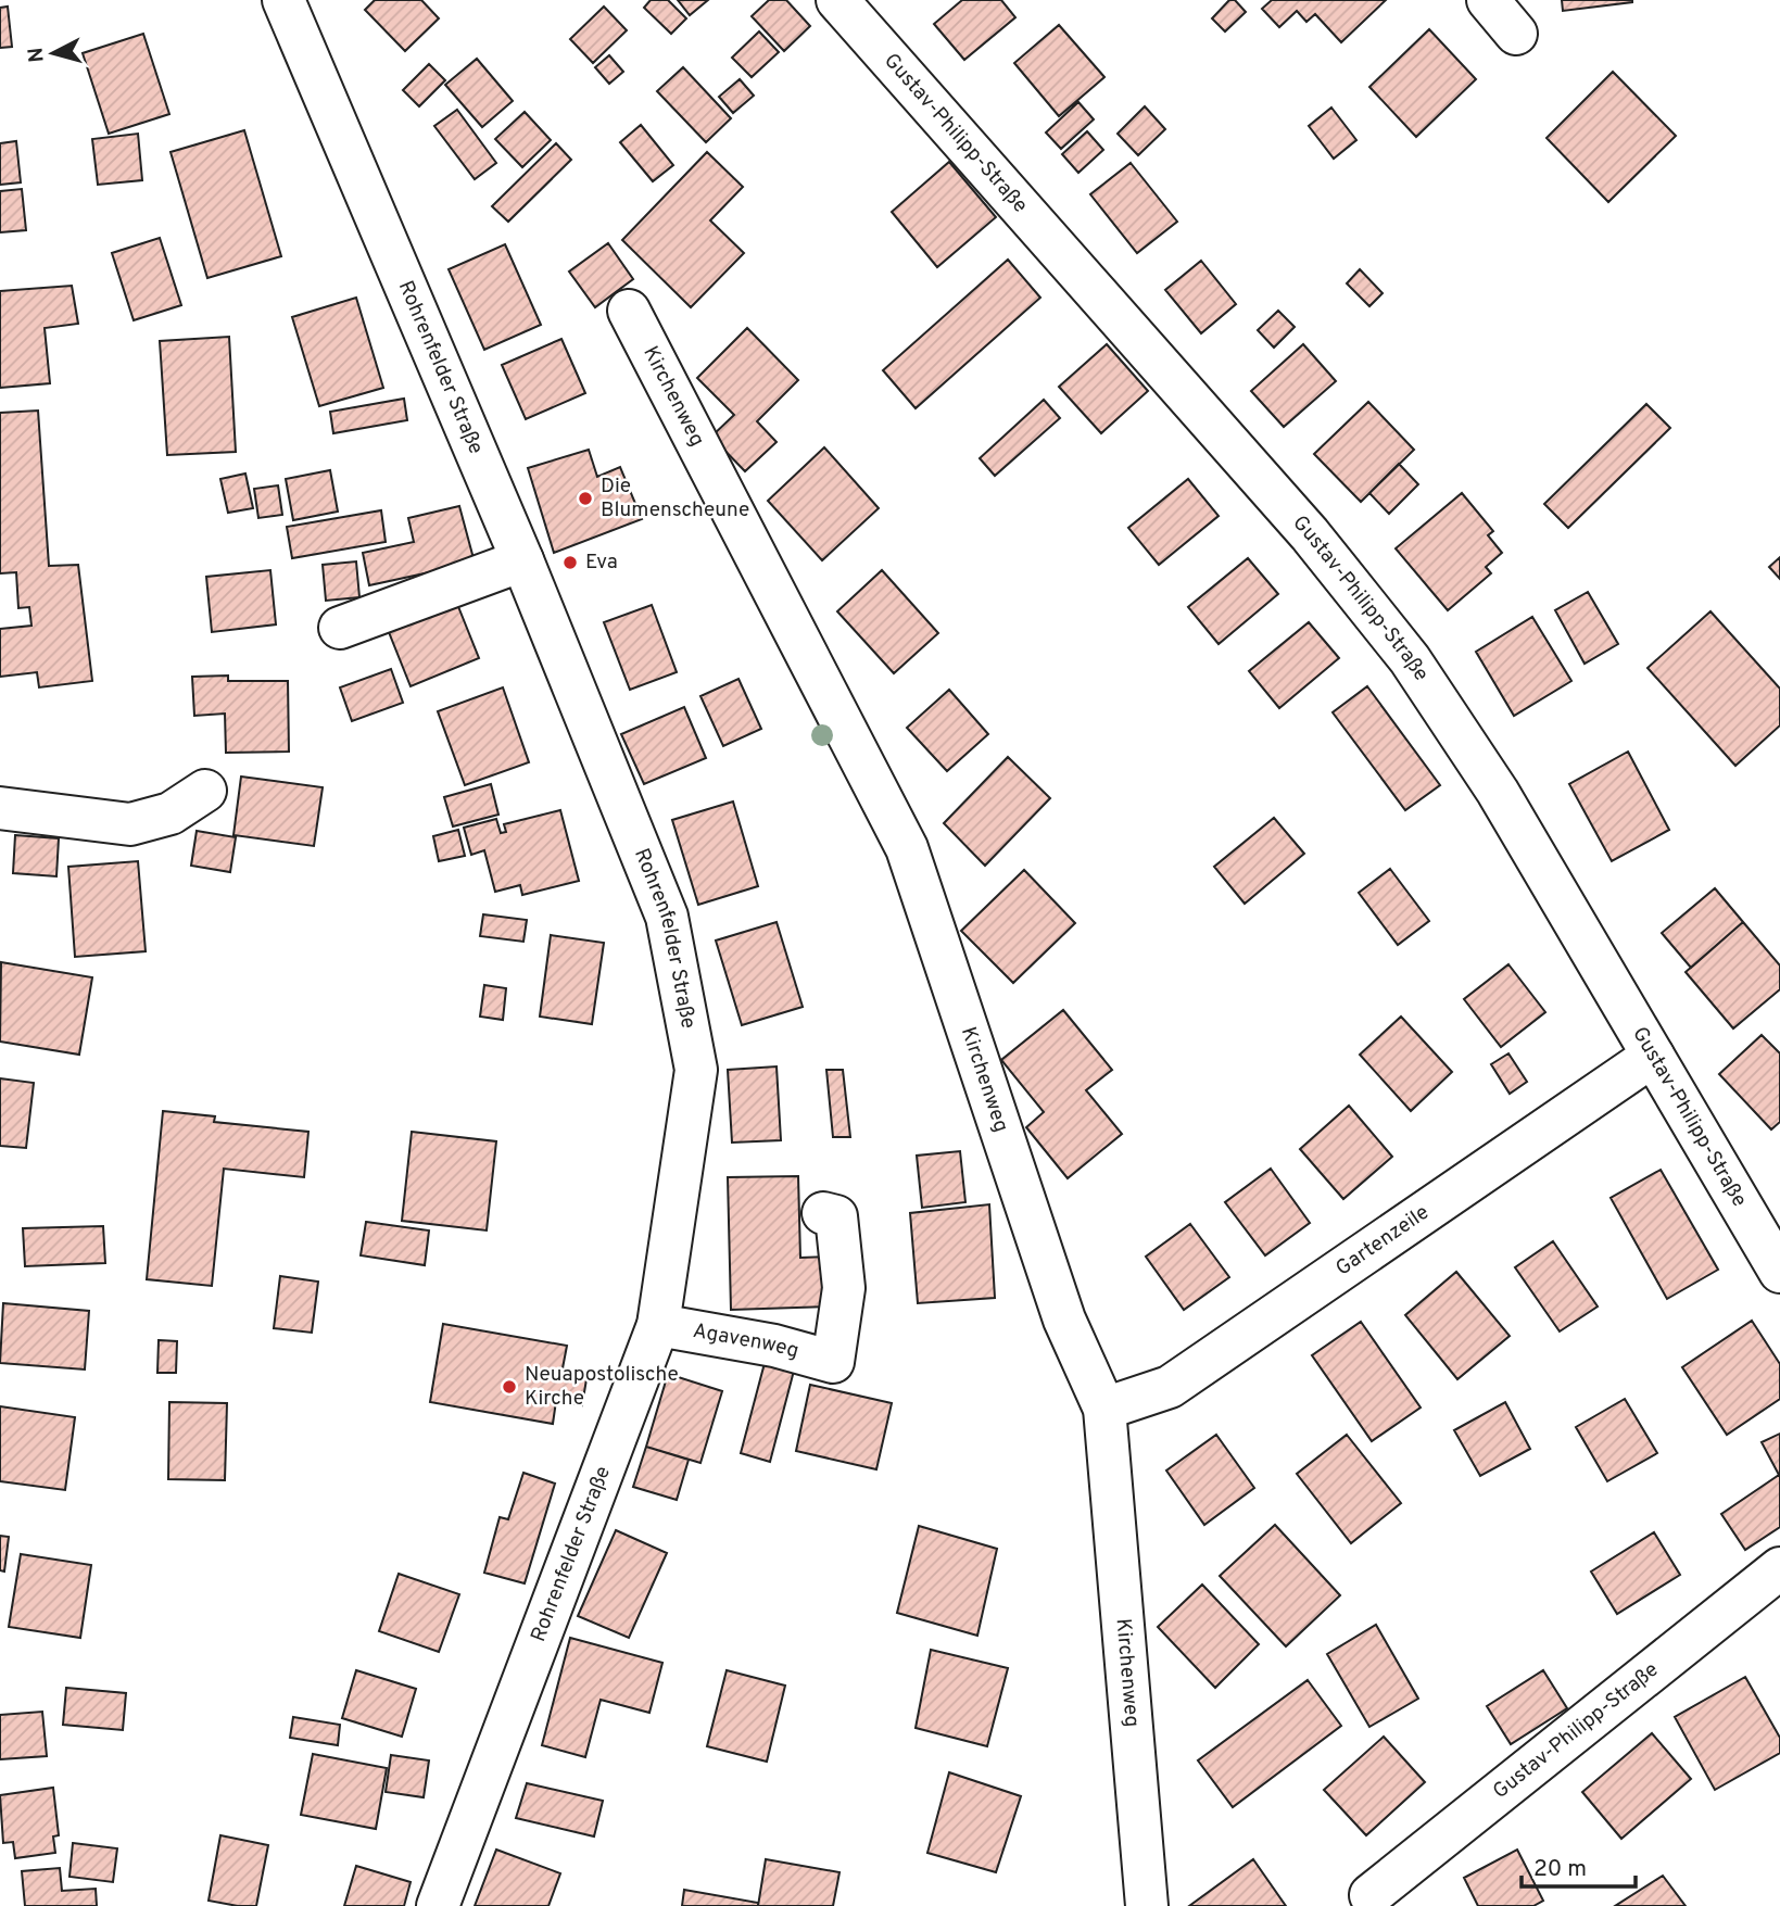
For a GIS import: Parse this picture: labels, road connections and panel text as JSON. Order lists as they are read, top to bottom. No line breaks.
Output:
{"streets":{"street":["Gustav-Philipp-Straße","Rohrenfelder Straße","Kirchenweg","Gartenzeile","Agavenweg"]},"crossings":[["Gustav-Philipp-Straße","Gartenzeile"],["Rohrenfelder Straße","Agavenweg"],["Kirchenweg","Gartenzeile"]],"places":["Die Blumenscheune","Eva","Neuapostolische Kirche"],"scale_bar":"20 m","north":"left"}
